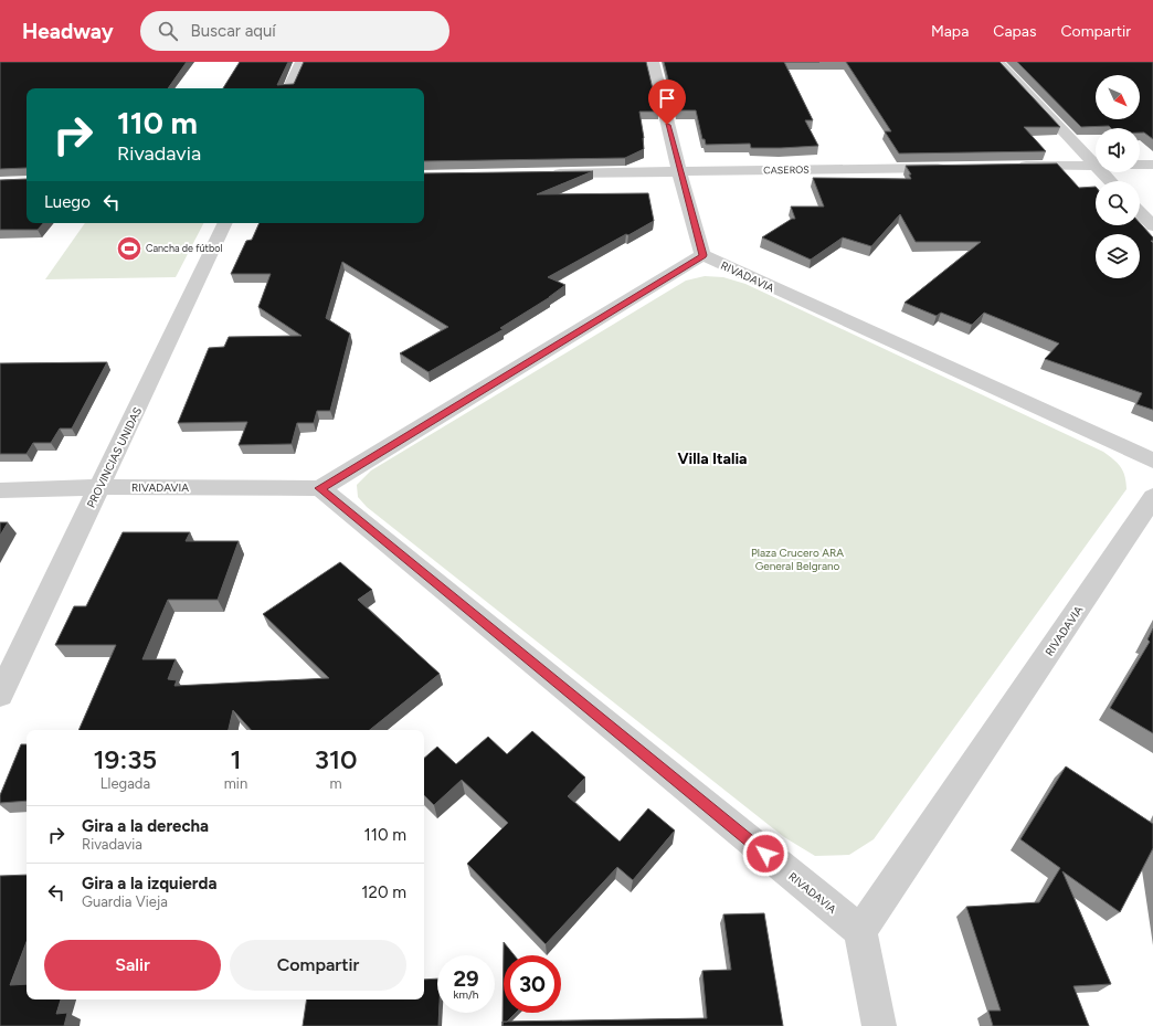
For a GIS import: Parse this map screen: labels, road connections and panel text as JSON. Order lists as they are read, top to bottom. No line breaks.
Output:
{"streets":{"street":["CASEROS","RIVADAVIA","PROVINCIAS UNIDAS"]},"crossings":[["RIVADAVIA","PROVINCIAS UNIDAS"]],"districts":["Villa Italia"],"parks":["Plaza Crucero ARA General Belgrano"],"places":{"sports":["Cancha de fútbol"]},"north":"bottom right","page":{"header":"Headway","search":"Buscar aquí","nav":["Mapa","Capas","Compartir"],"turn":["110 m","Rivadavia"],"then":"Luego","eta":["19:35","Llegada","1","min","310","m"],"list":[{"name":"Gira a la derecha","note":"Rivadavia","value":"110 m"},{"name":"Gira a la izquierda","note":"Guardia Vieja","value":"120 m"}],"buttons":["Salir","Compartir"],"speed":"29 km/h","limit":"30"}}
